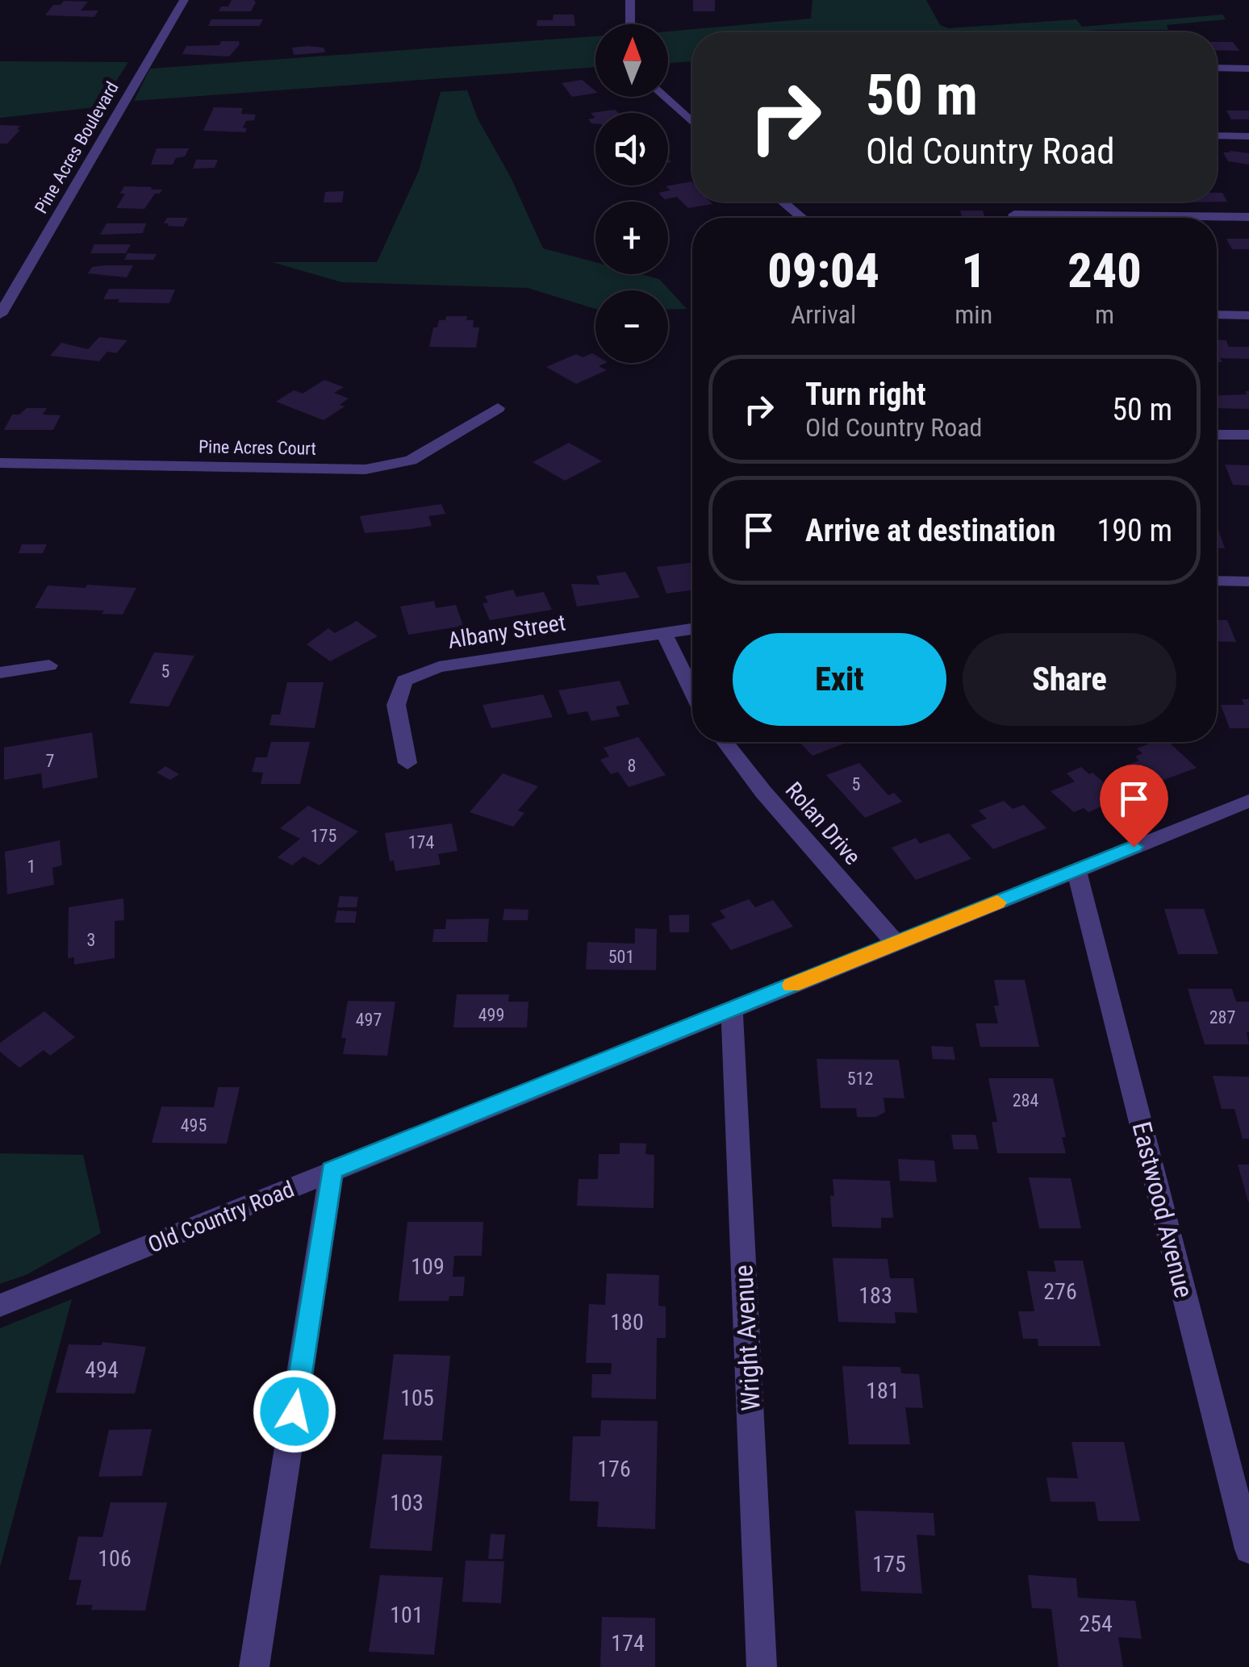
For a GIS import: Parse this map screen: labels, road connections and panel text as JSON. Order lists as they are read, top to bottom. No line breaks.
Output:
{"streets":{"street":["Pine Acres Boulevard","Pine Acres Court","Albany Street","Rolan Drive","Eastwood Avenue","Old Country Road","Wright Avenue"]},"crossings":[["Rolan Drive","Old Country Road"],["Eastwood Avenue","Old Country Road"],["Old Country Road","Wright Avenue"]],"house_numbers":["5","7","8","5","175","174","1","3","501","499","287","497","512","284","495","109","276","183","180","494","181","105","176","103","106","175","101","254","174"],"north":"top","page":{"map_buttons":["+","−"],"turn":["50 m","Old Country Road"],"eta":["09:04","Arrival","1","min","240","m"],"list":[{"name":"Turn right","note":"Old Country Road","value":"50 m"},{"name":"Arrive at destination","value":"190 m"}],"buttons":["Exit","Share"]}}
